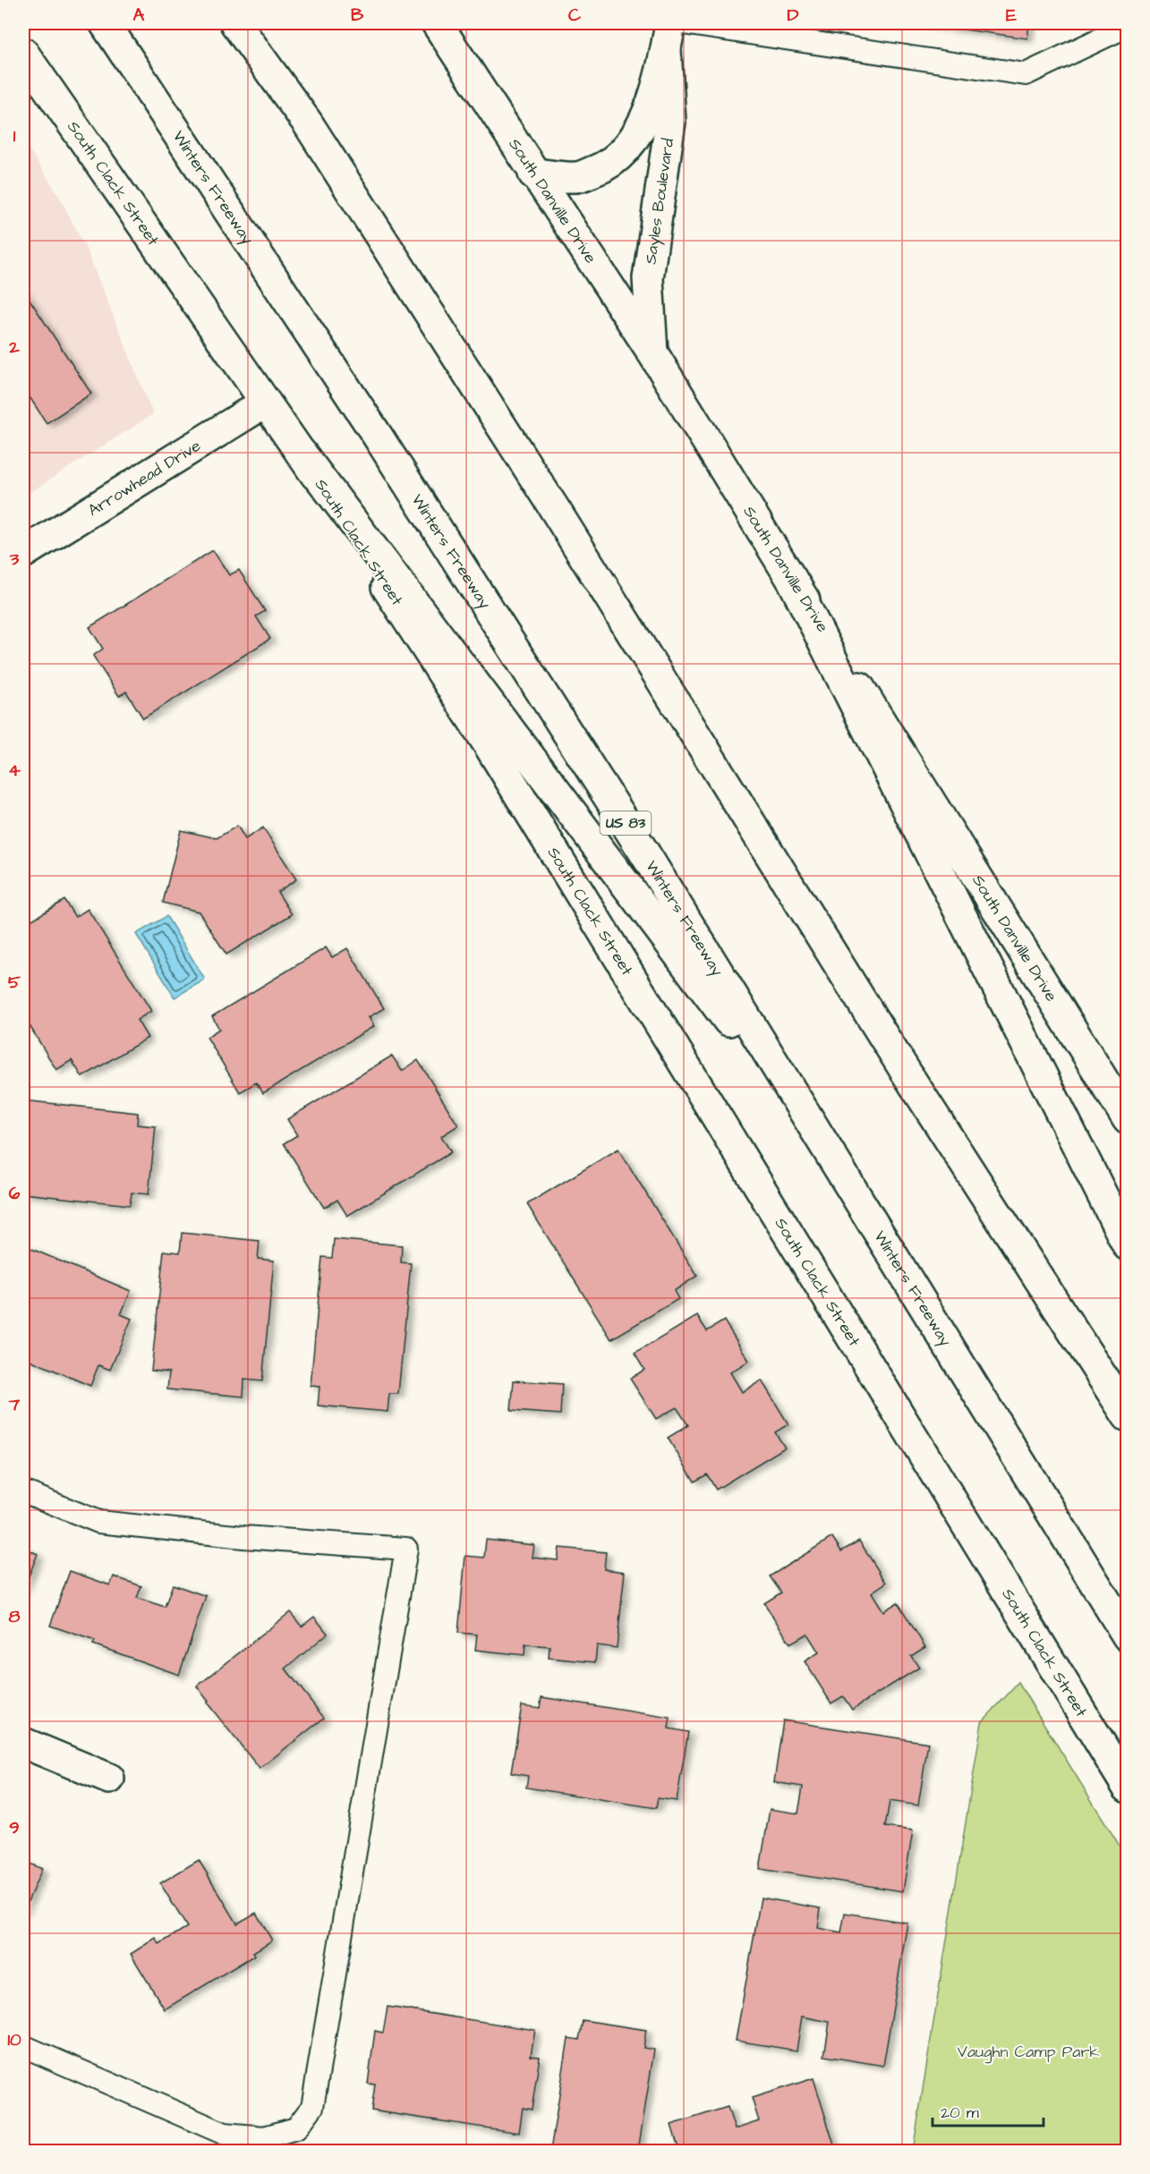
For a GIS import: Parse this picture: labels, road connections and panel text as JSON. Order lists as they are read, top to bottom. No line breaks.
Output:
{"streets":{"main road":["South Clack Street","Winters Freeway","South Danville Drive","Sayles Boulevard","Arrowhead Drive","US 83"]},"crossings":[["South Clack Street","Arrowhead Drive"],["South Danville Drive","Sayles Boulevard"]],"parks":["Vaughn Camp Park"],"scale_bar":"20 m","grid":{"columns":["A","B","C","D","E"],"rows":["1","2","3","4","5","6","7","8","9","10"]}}
